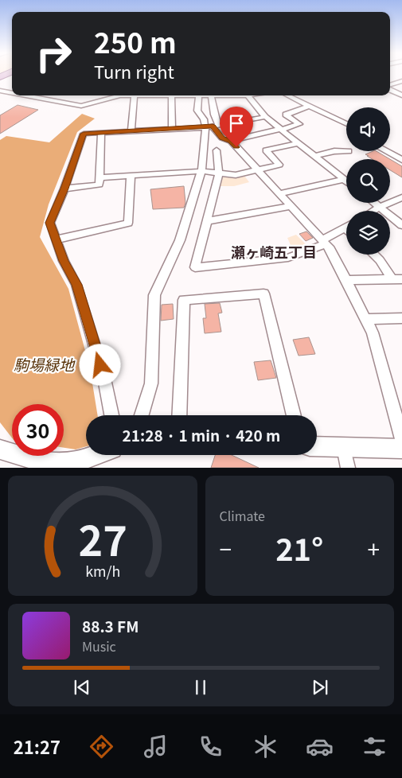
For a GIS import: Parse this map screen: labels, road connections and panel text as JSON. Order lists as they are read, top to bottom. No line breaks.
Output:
{"districts":["瀬ヶ崎五丁目"],"parks":["駒場緑地"],"page":{"turn":["250 m","Turn right"],"limit":"30","trip":"21:28 · 1 min · 420 m","tile":"Climate","heat":["−","21°","+"],"song":["88.3 FM","Music"],"tabs":"21:27","gauge":["27","km/h"]}}
